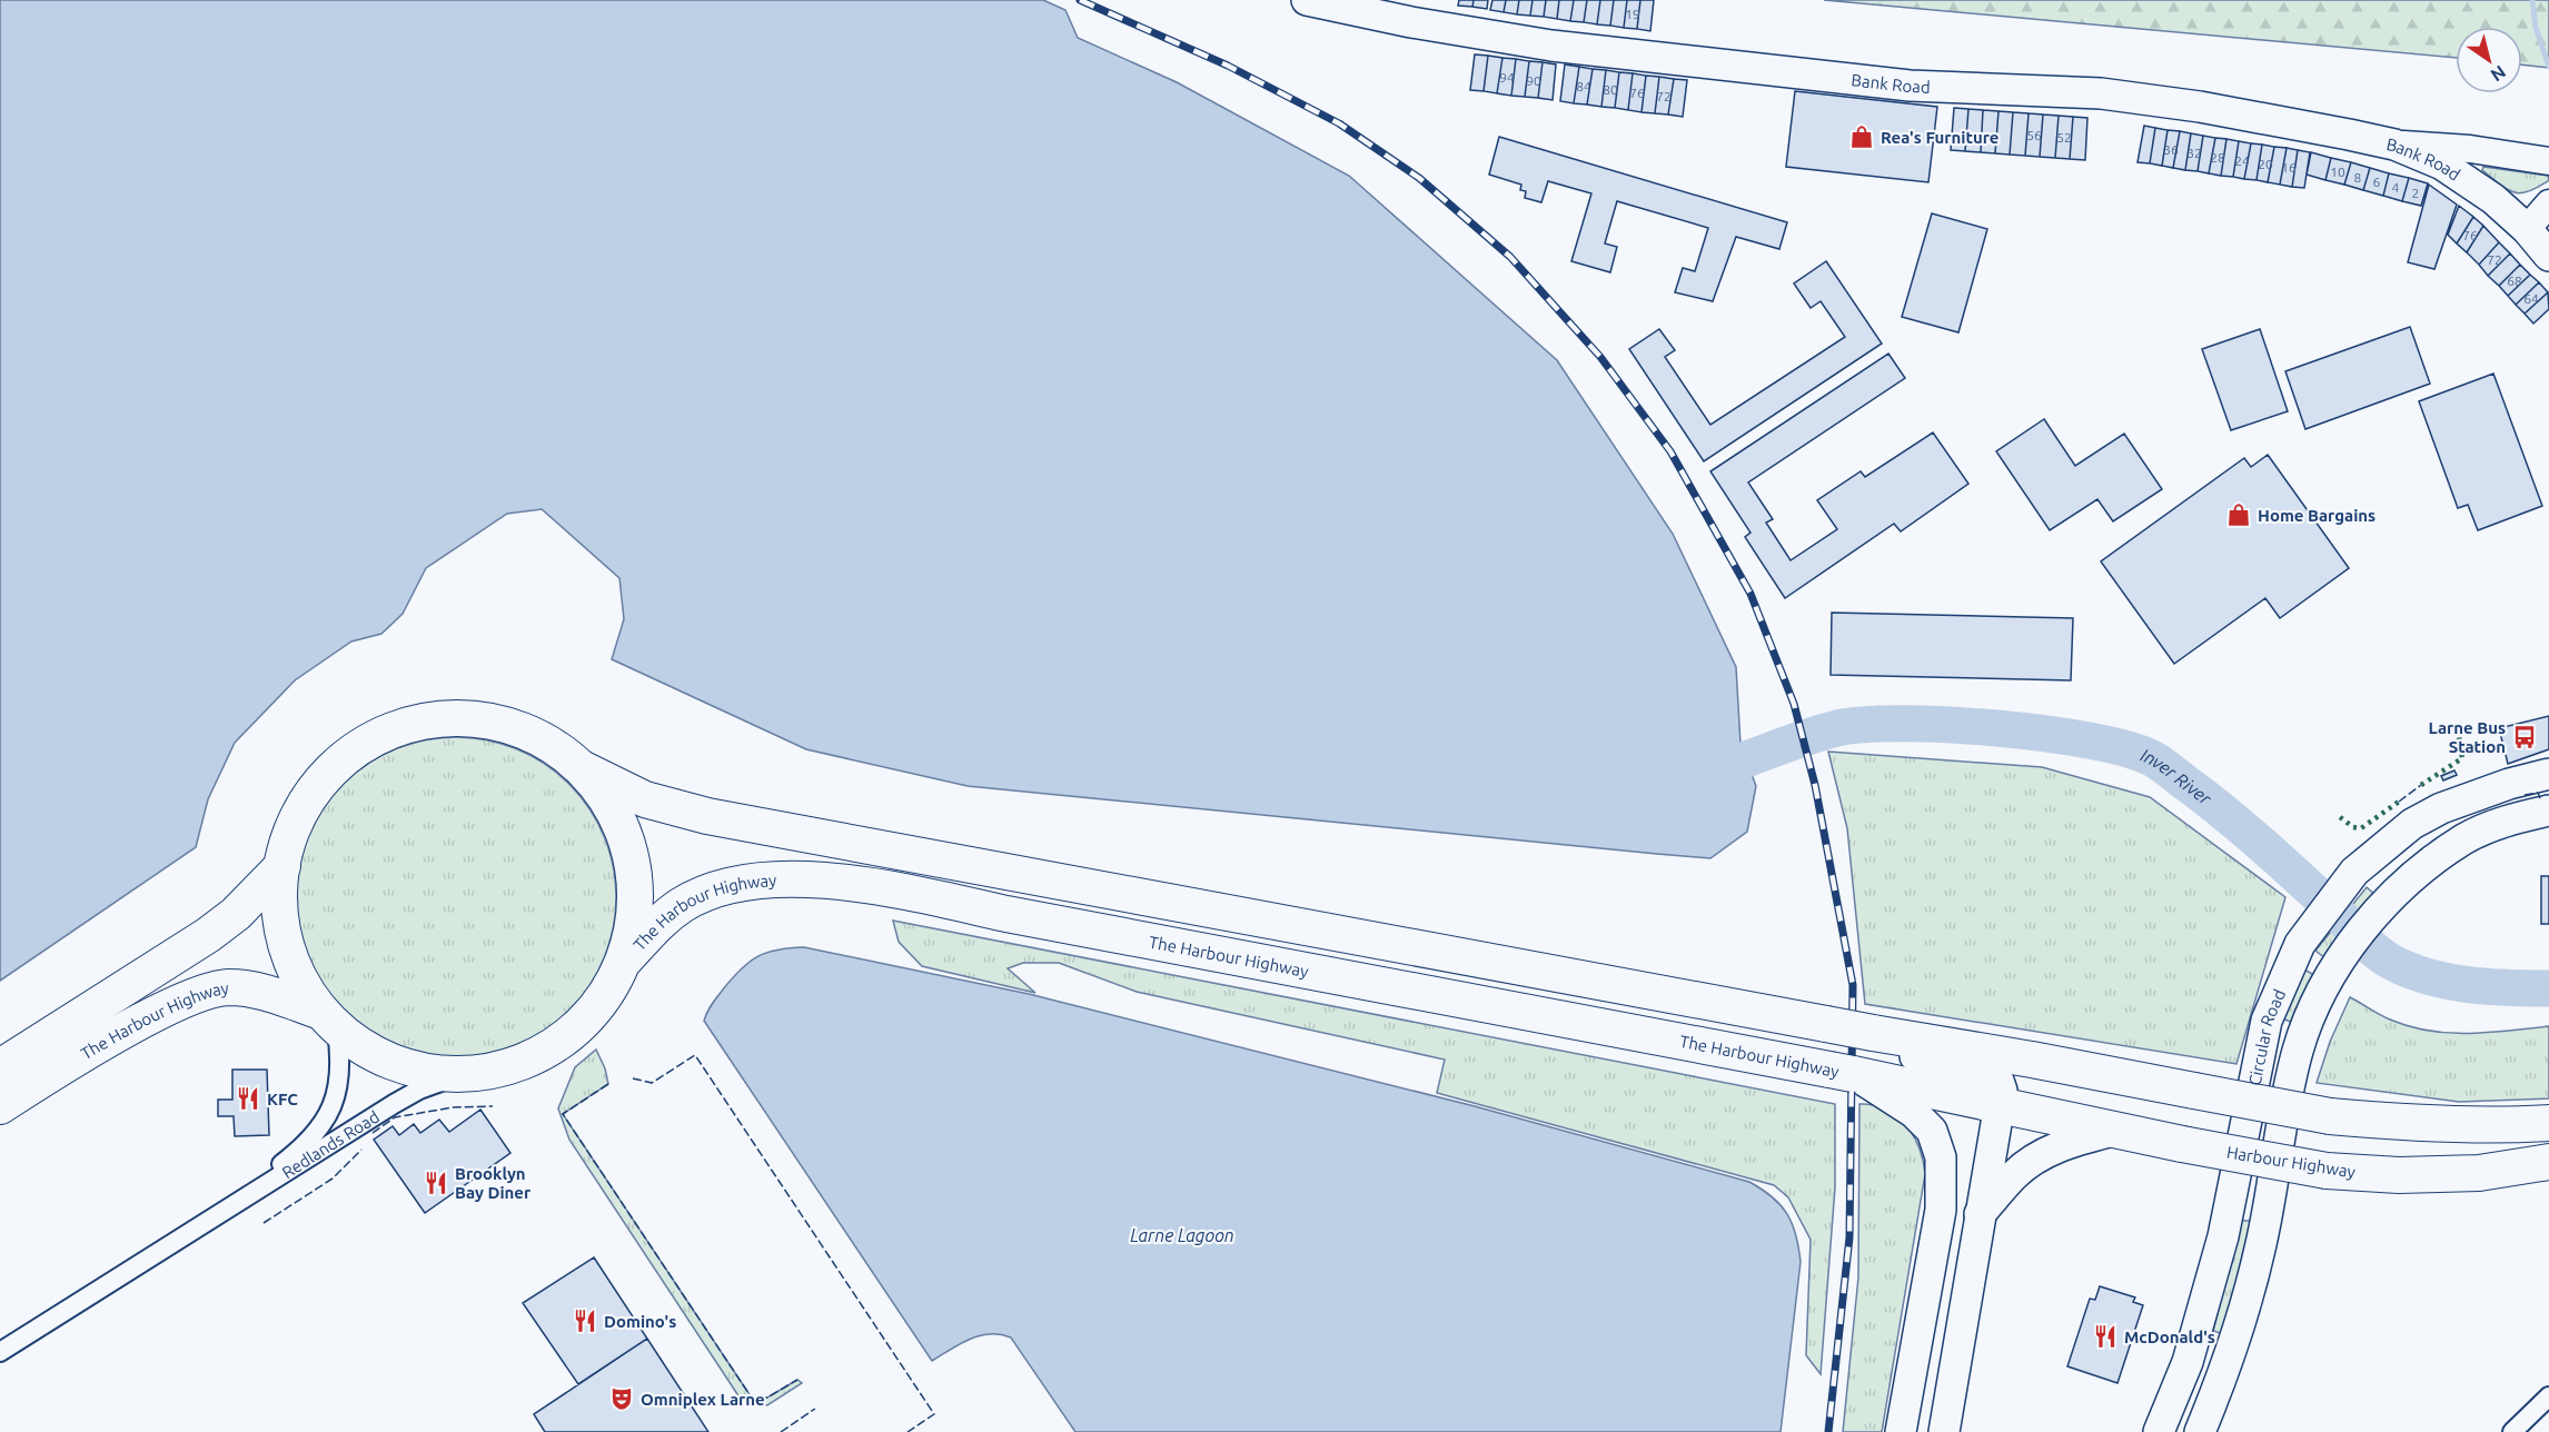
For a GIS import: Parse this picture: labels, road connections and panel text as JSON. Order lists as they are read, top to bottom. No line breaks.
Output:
{"streets":{"highway":["The Harbour Highway","Harbour Highway"],"main road":["Bank Road","Circular Road"],"street":["Redlands Road"]},"crossings":[["The Harbour Highway","Redlands Road"],["The Harbour Highway","Harbour Highway"]],"water":["Inver River","Larne Lagoon"],"places":{"shop":["Rea's Furniture","Home Bargains"],"bus stop":["Larne Bus Station"],"restaurant":["KFC","Brooklyn Bay Diner","Domino's","McDonald's"],"theatre":["Omniplex Larne"]},"house_numbers":["19","94","90","84","80","76","72","56","52","36","32","28","24","20","16","10","8","6","4","2","76","72","68","64"],"north":"bottom right"}
